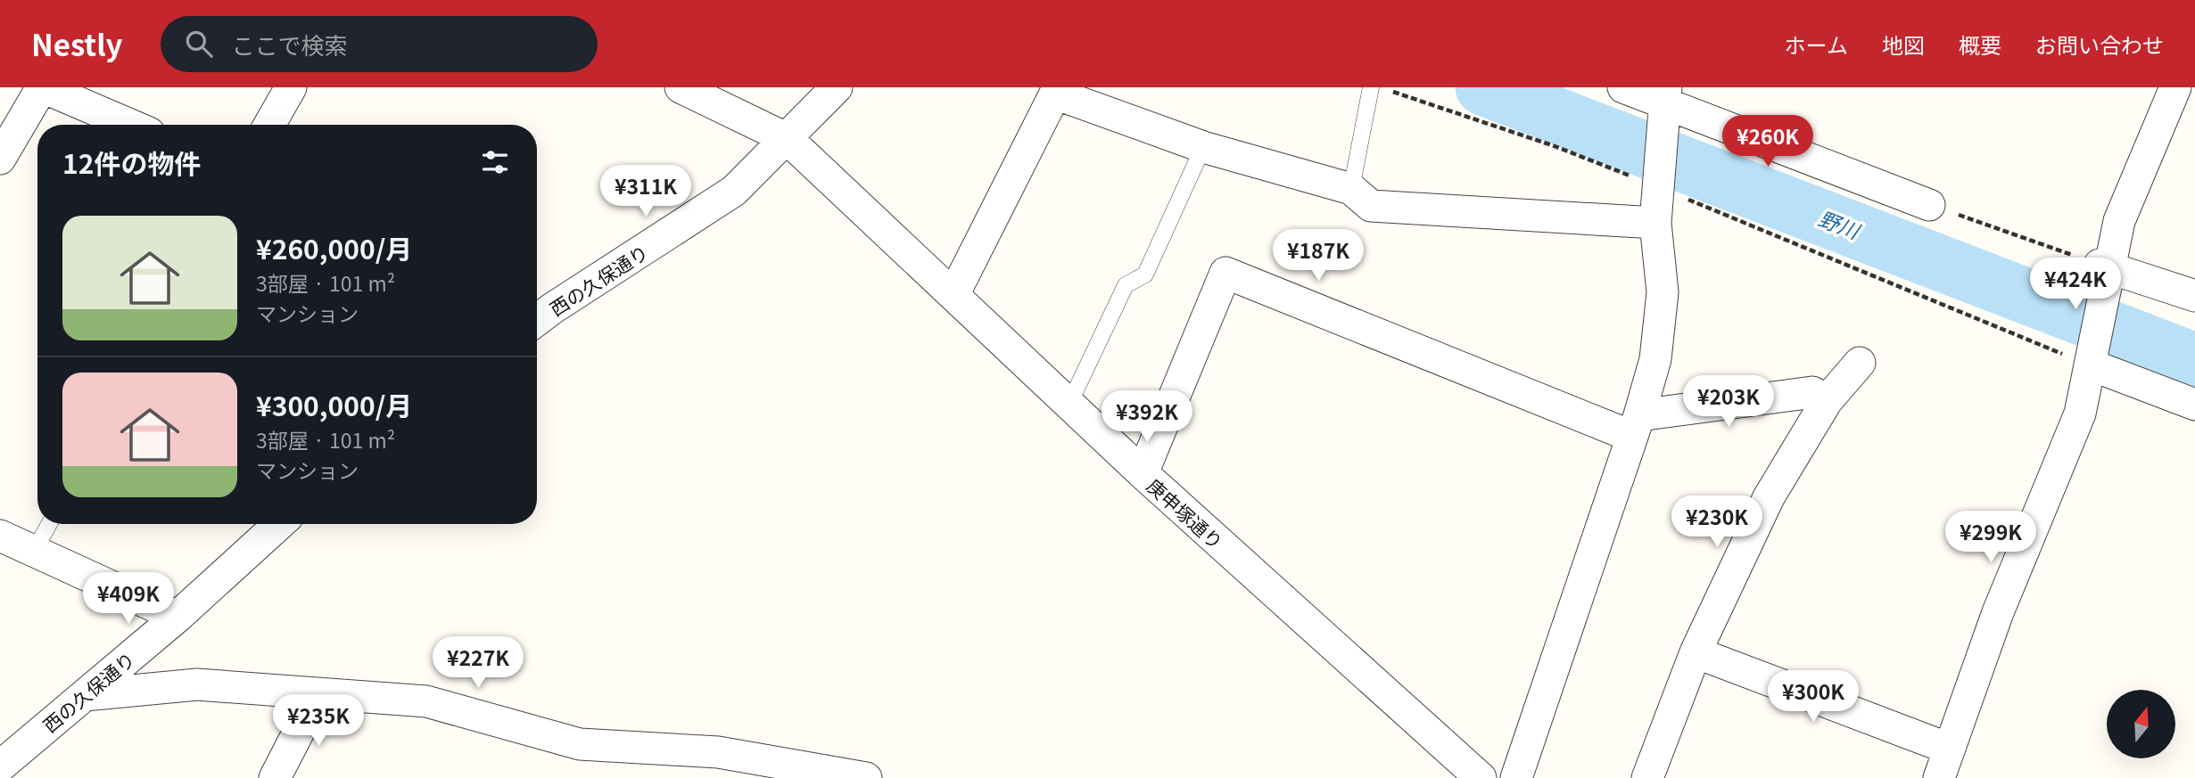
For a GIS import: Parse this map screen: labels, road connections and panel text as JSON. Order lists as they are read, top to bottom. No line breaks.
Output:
{"streets":{"street":["西の久保通り","庚申塚通り"]},"crossings":[["西の久保通り","庚申塚通り"]],"water":["野川"],"north":"top","page":{"header":"Nestly","search":"ここで検索","nav":["ホーム","地図","概要","お問い合わせ"],"price":["¥260K","¥311K","¥187K","¥424K","¥203K","¥392K","¥230K","¥299K","¥409K","¥227K","¥300K","¥235K"],"heading":"12件の物件","list":[{"name":"¥260,000/月","note":"3部屋 · 101 m² · マンション"},{"name":"¥300,000/月","note":"3部屋 · 101 m² · マンション"}]}}
